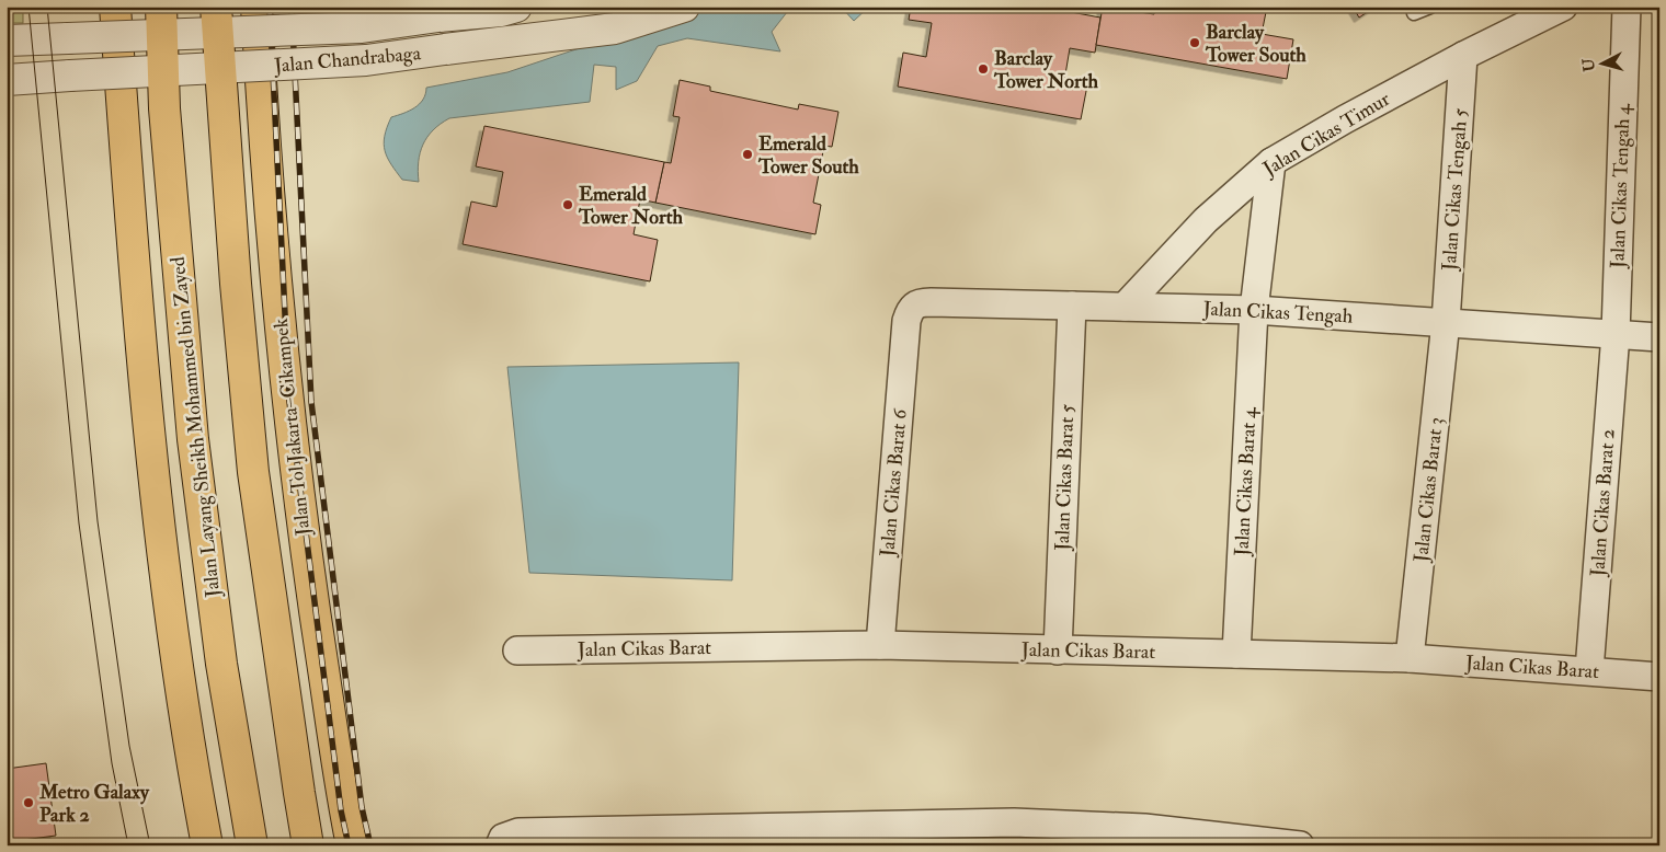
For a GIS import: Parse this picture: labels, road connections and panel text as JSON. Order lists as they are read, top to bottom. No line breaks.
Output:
{"streets":{"highway":["Jalan Layang Sheikh Mohammed bin Zayed","Jalan Tol Jakarta–Cikampek"],"street":["Jalan Chandrabaga","Jalan Cikas Timur","Jalan Cikas Tengah 4","Jalan Cikas Tengah 5","Jalan Cikas Tengah","Jalan Cikas Barat 5","Jalan Cikas Barat 4","Jalan Cikas Barat 6","Jalan Cikas Barat 3","Jalan Cikas Barat 2","Jalan Cikas Barat"]},"crossings":[["Jalan Cikas Timur","Jalan Cikas Tengah 5"],["Jalan Cikas Timur","Jalan Cikas Tengah"],["Jalan Cikas Timur","Jalan Cikas Barat 4"],["Jalan Cikas Tengah 4","Jalan Cikas Tengah"],["Jalan Cikas Tengah 4","Jalan Cikas Barat 2"],["Jalan Cikas Tengah 5","Jalan Cikas Tengah"],["Jalan Cikas Tengah 5","Jalan Cikas Barat 3"],["Jalan Cikas Tengah","Jalan Cikas Barat 5"],["Jalan Cikas Tengah","Jalan Cikas Barat 4"],["Jalan Cikas Tengah","Jalan Cikas Barat 6"],["Jalan Cikas Tengah","Jalan Cikas Barat 3"],["Jalan Cikas Tengah","Jalan Cikas Barat 2"],["Jalan Cikas Barat 5","Jalan Cikas Barat"],["Jalan Cikas Barat 4","Jalan Cikas Barat"],["Jalan Cikas Barat 6","Jalan Cikas Barat"],["Jalan Cikas Barat 3","Jalan Cikas Barat"],["Jalan Cikas Barat 2","Jalan Cikas Barat"]],"places":["Barclay Tower South","Barclay Tower North","Emerald Tower South","Emerald Tower North","Metro Galaxy Park 2"],"north":"left"}
